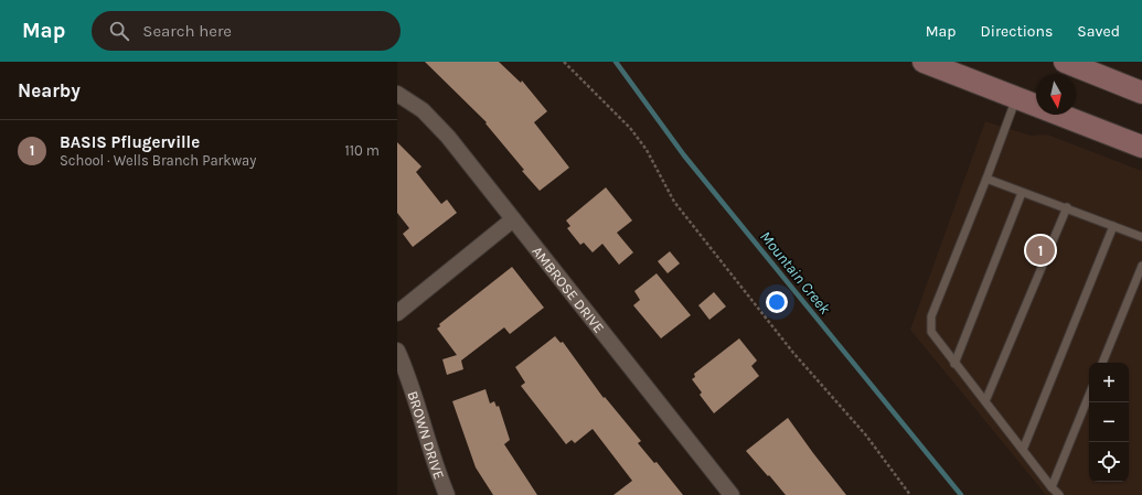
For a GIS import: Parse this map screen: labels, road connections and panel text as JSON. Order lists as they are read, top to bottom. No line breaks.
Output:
{"streets":{"street":["AMBROSE DRIVE","BROWN DRIVE"]},"water":["Mountain Creek"],"north":"bottom","page":{"header":"Map","search":"Search here","nav":["Map","Directions","Saved"],"heading":"Nearby","list":[{"mark":"1","name":"BASIS Pflugerville","note":"School · Wells Branch Parkway","value":"110 m"}],"pins":"1","map_buttons":["+","−"]}}
